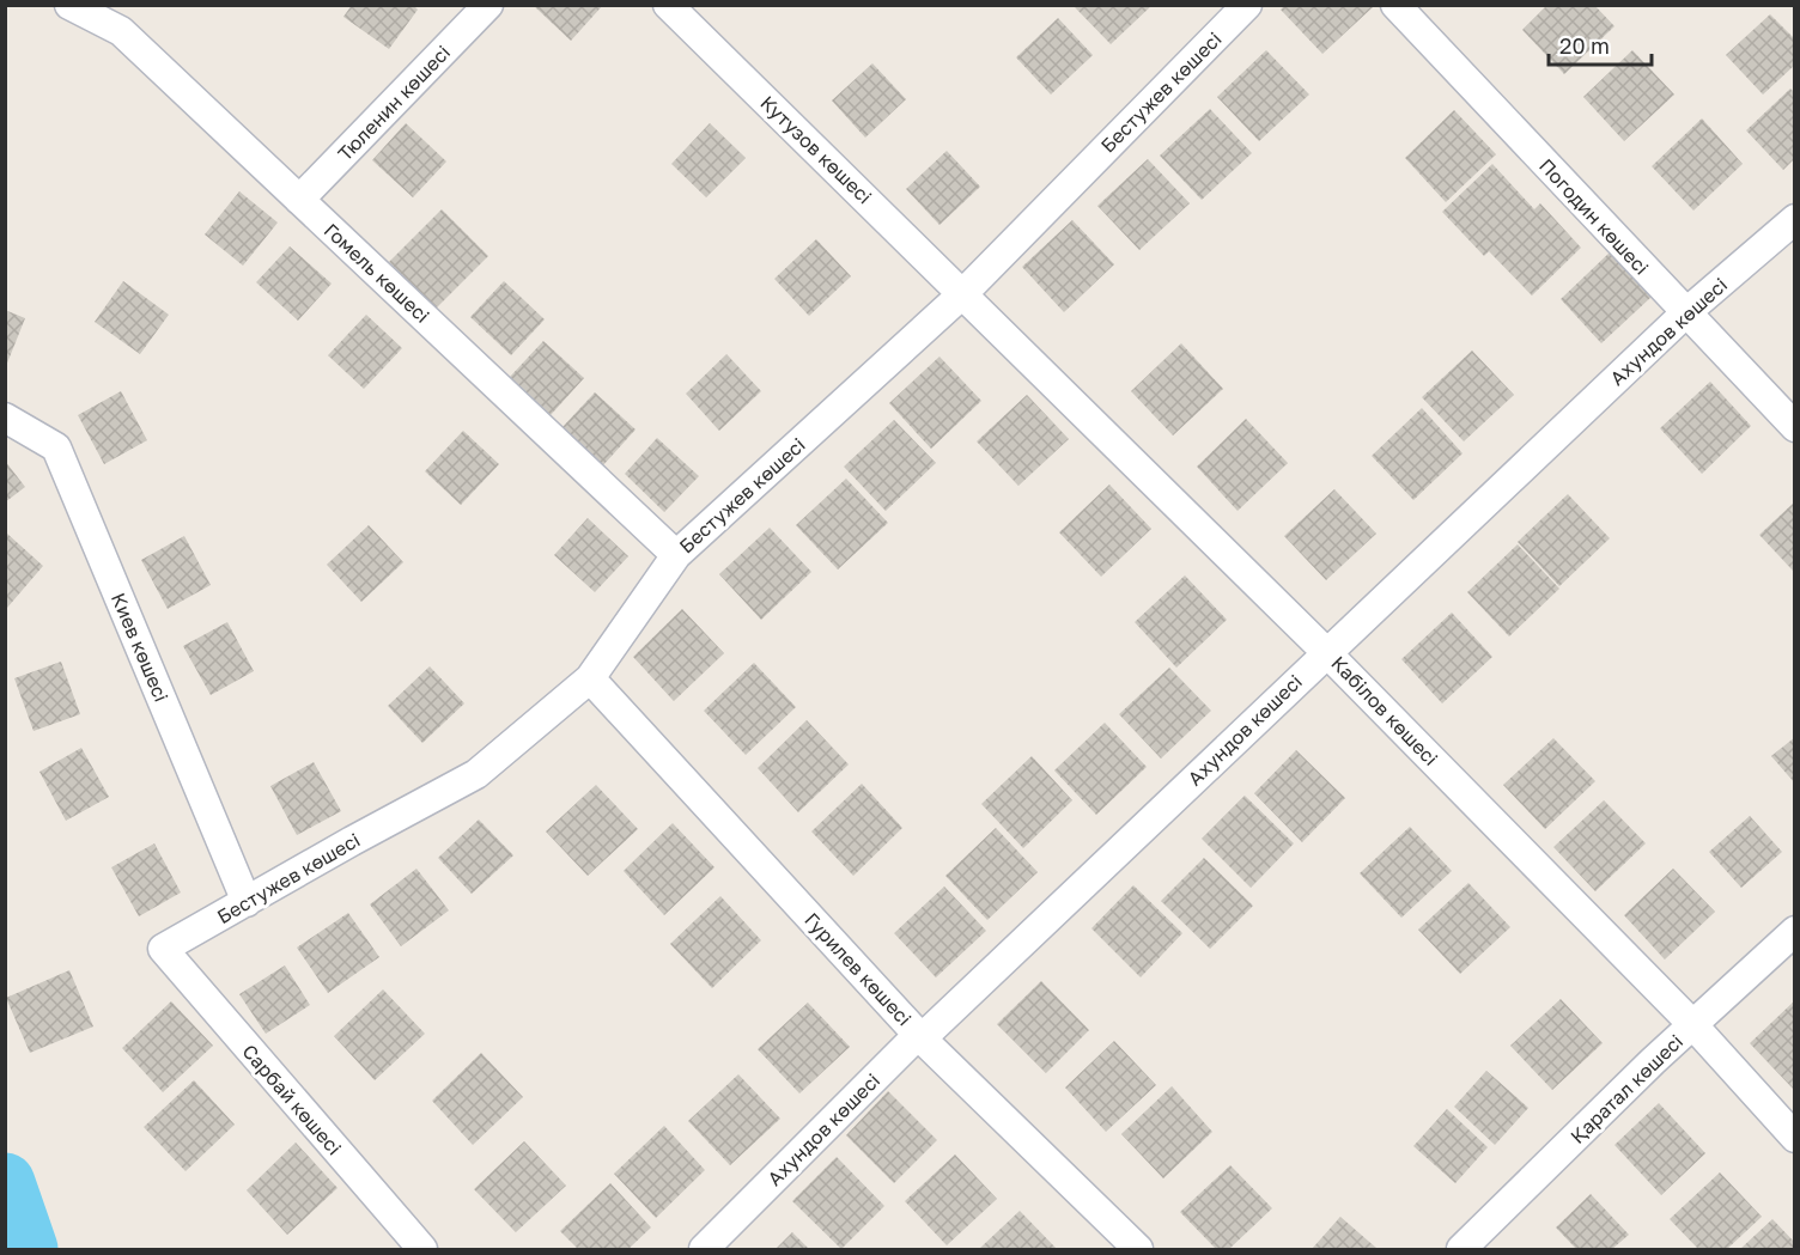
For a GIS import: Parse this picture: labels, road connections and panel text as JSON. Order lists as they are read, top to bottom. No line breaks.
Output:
{"streets":{"street":["Бестужев көшесі","Тюленин көшесі","Кутузов көшесі","Погодин көшесі","Гомель көшесі","Ахундов көшесі","Киев көшесі","Кабілов көшесі","Гурилев көшесі","Қаратал көшесі","Сарбай көшесі"]},"crossings":[["Бестужев көшесі","Кутузов көшесі"],["Бестужев көшесі","Гомель көшесі"],["Бестужев көшесі","Киев көшесі"],["Бестужев көшесі","Кабілов көшесі"],["Бестужев көшесі","Гурилев көшесі"],["Бестужев көшесі","Сарбай көшесі"],["Тюленин көшесі","Гомель көшесі"],["Кутузов көшесі","Кабілов көшесі"],["Погодин көшесі","Ахундов көшесі"],["Ахундов көшесі","Кабілов көшесі"],["Ахундов көшесі","Гурилев көшесі"],["Кабілов көшесі","Қаратал көшесі"]],"scale_bar":"20 m"}
